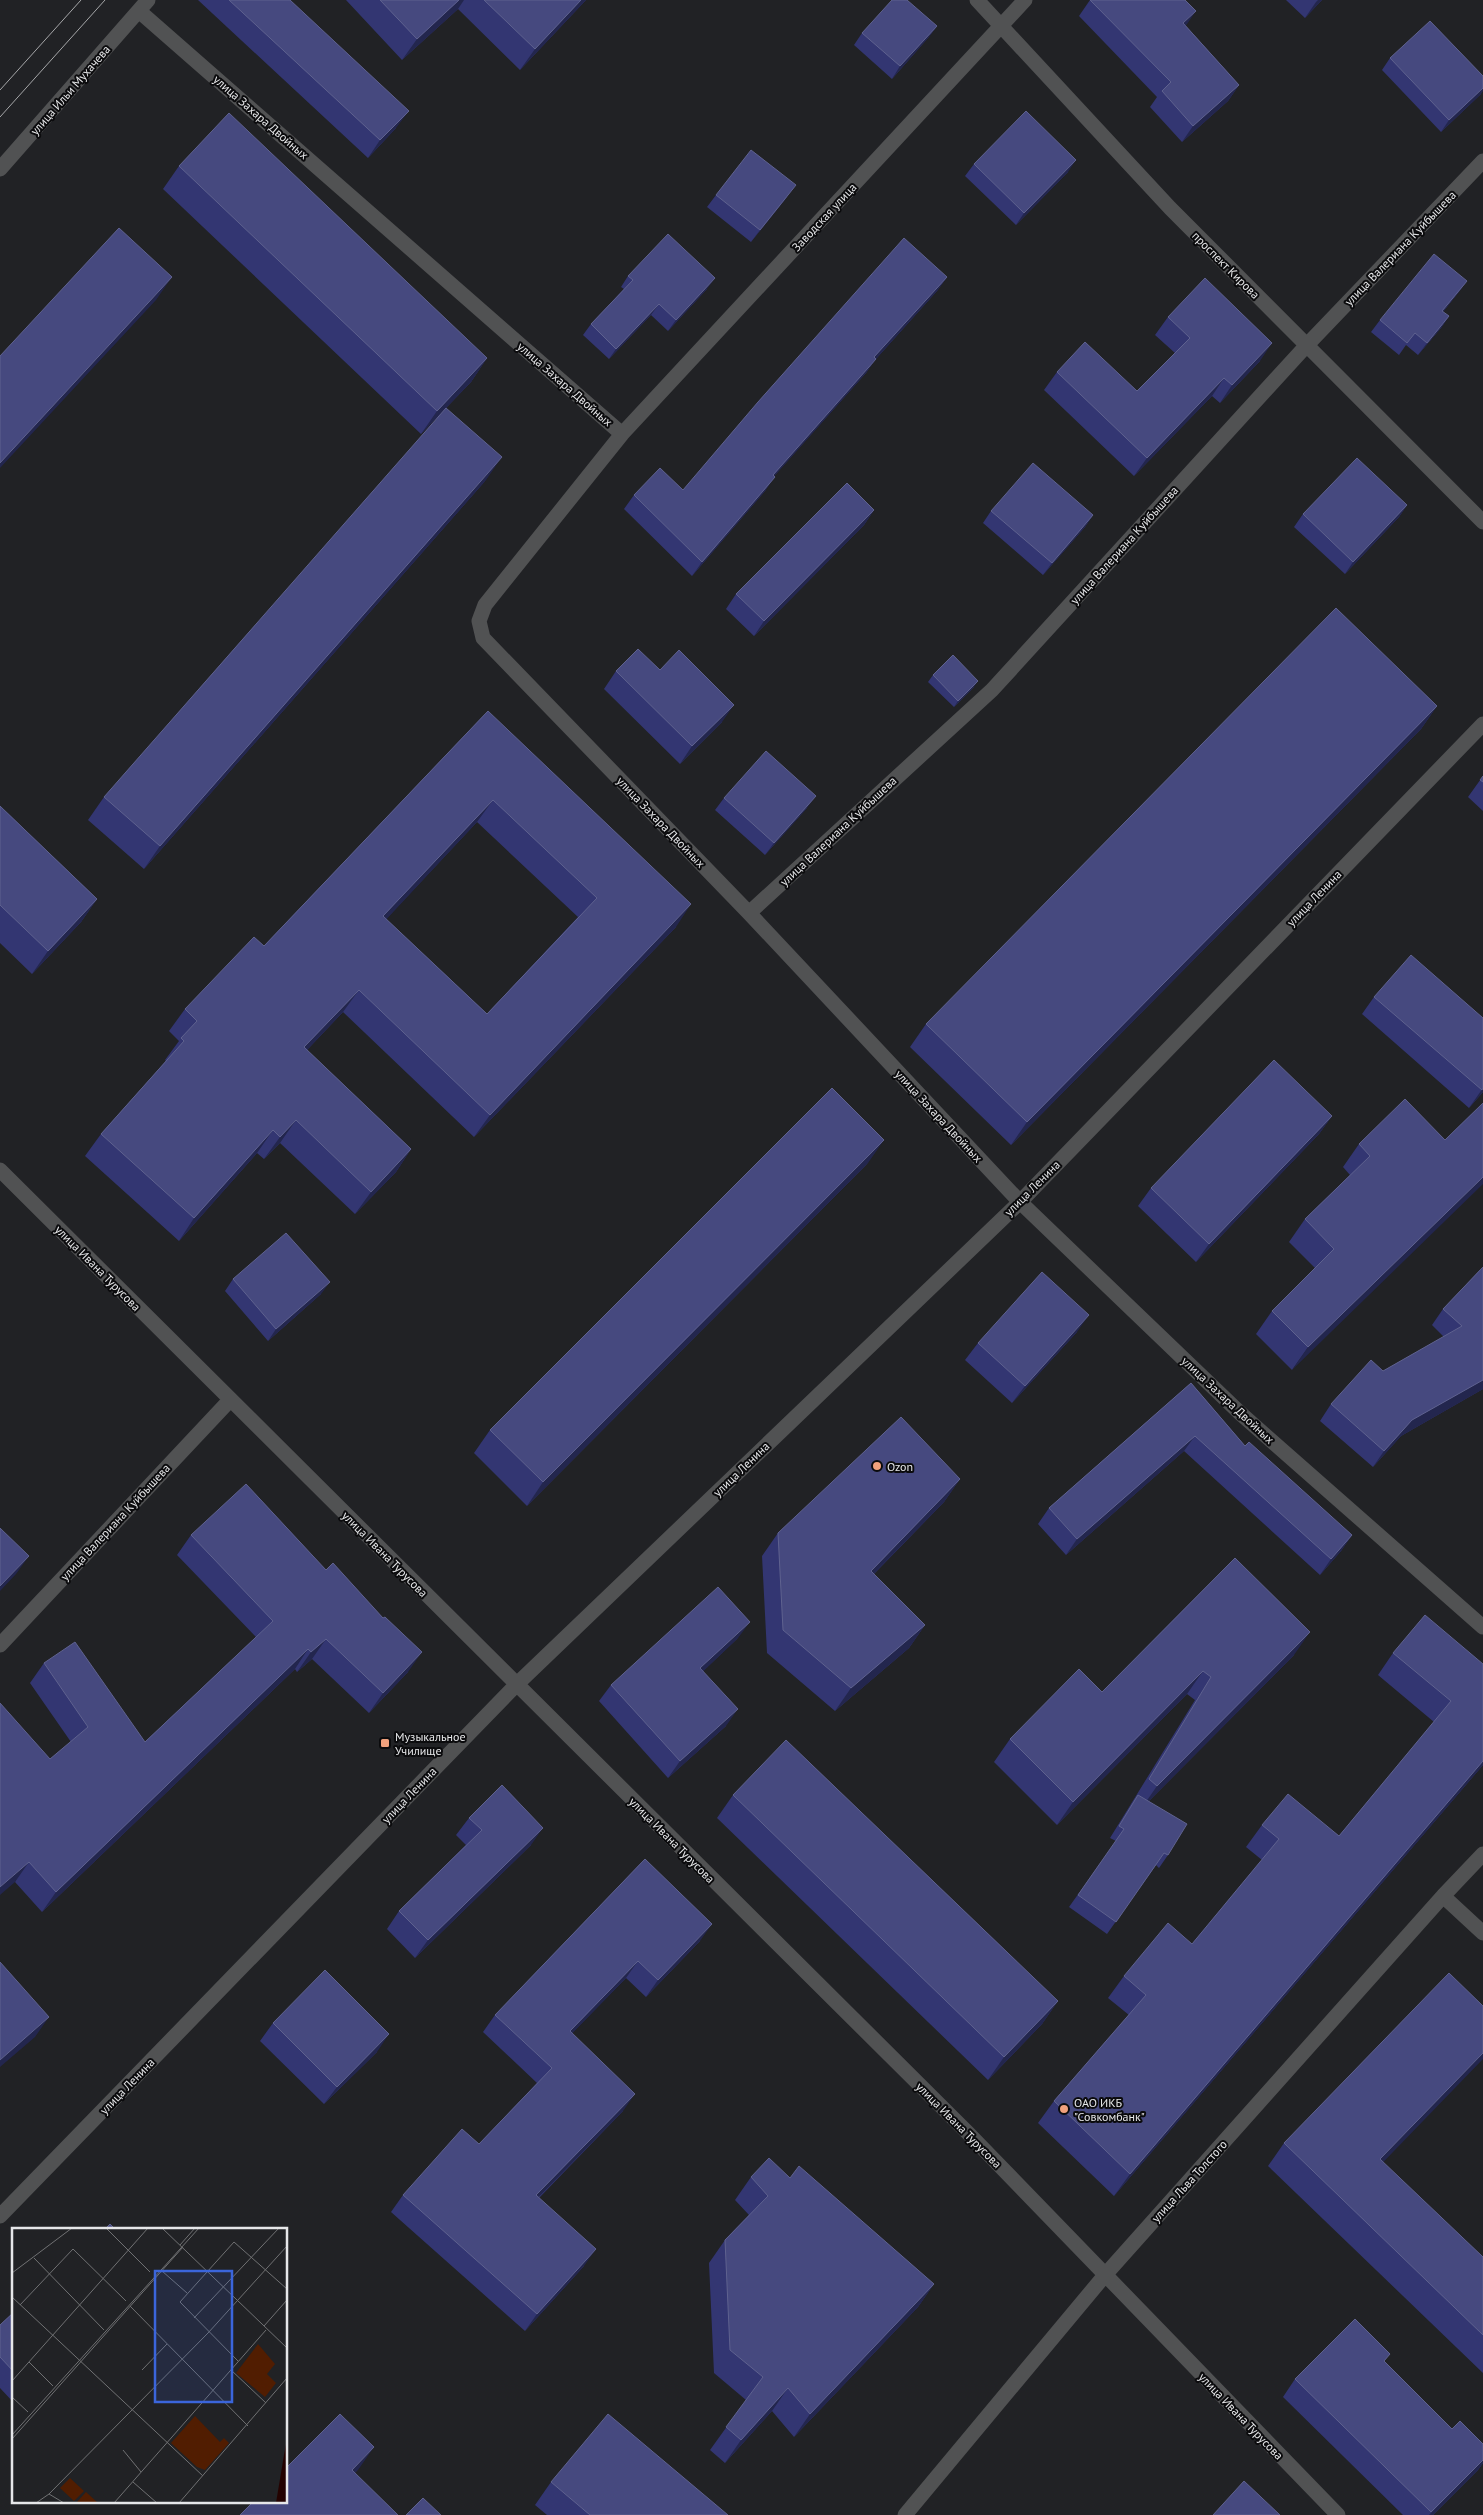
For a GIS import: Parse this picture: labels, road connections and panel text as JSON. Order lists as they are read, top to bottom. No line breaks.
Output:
{"streets":{"street":["улица Ильи Мухачева","улица Захара Двойных","Заводская улица","улица Валериана Куйбышева","проспект Кирова","улица Ленина","улица Ивана Турусова","улица Льва Толстого"]},"crossings":[["улица Ильи Мухачева","улица Захара Двойных"],["улица Захара Двойных","Заводская улица"],["улица Захара Двойных","улица Валериана Куйбышева"],["улица Захара Двойных","улица Ленина"],["Заводская улица","проспект Кирова"],["улица Валериана Куйбышева","проспект Кирова"],["улица Валериана Куйбышева","улица Ивана Турусова"],["улица Ленина","улица Ивана Турусова"],["улица Ивана Турусова","улица Льва Толстого"]],"places":{"other":["Ozon","ОАО ИКБ \"Совкомбанк\""],"transit":["Музыкальное Училище"]}}
